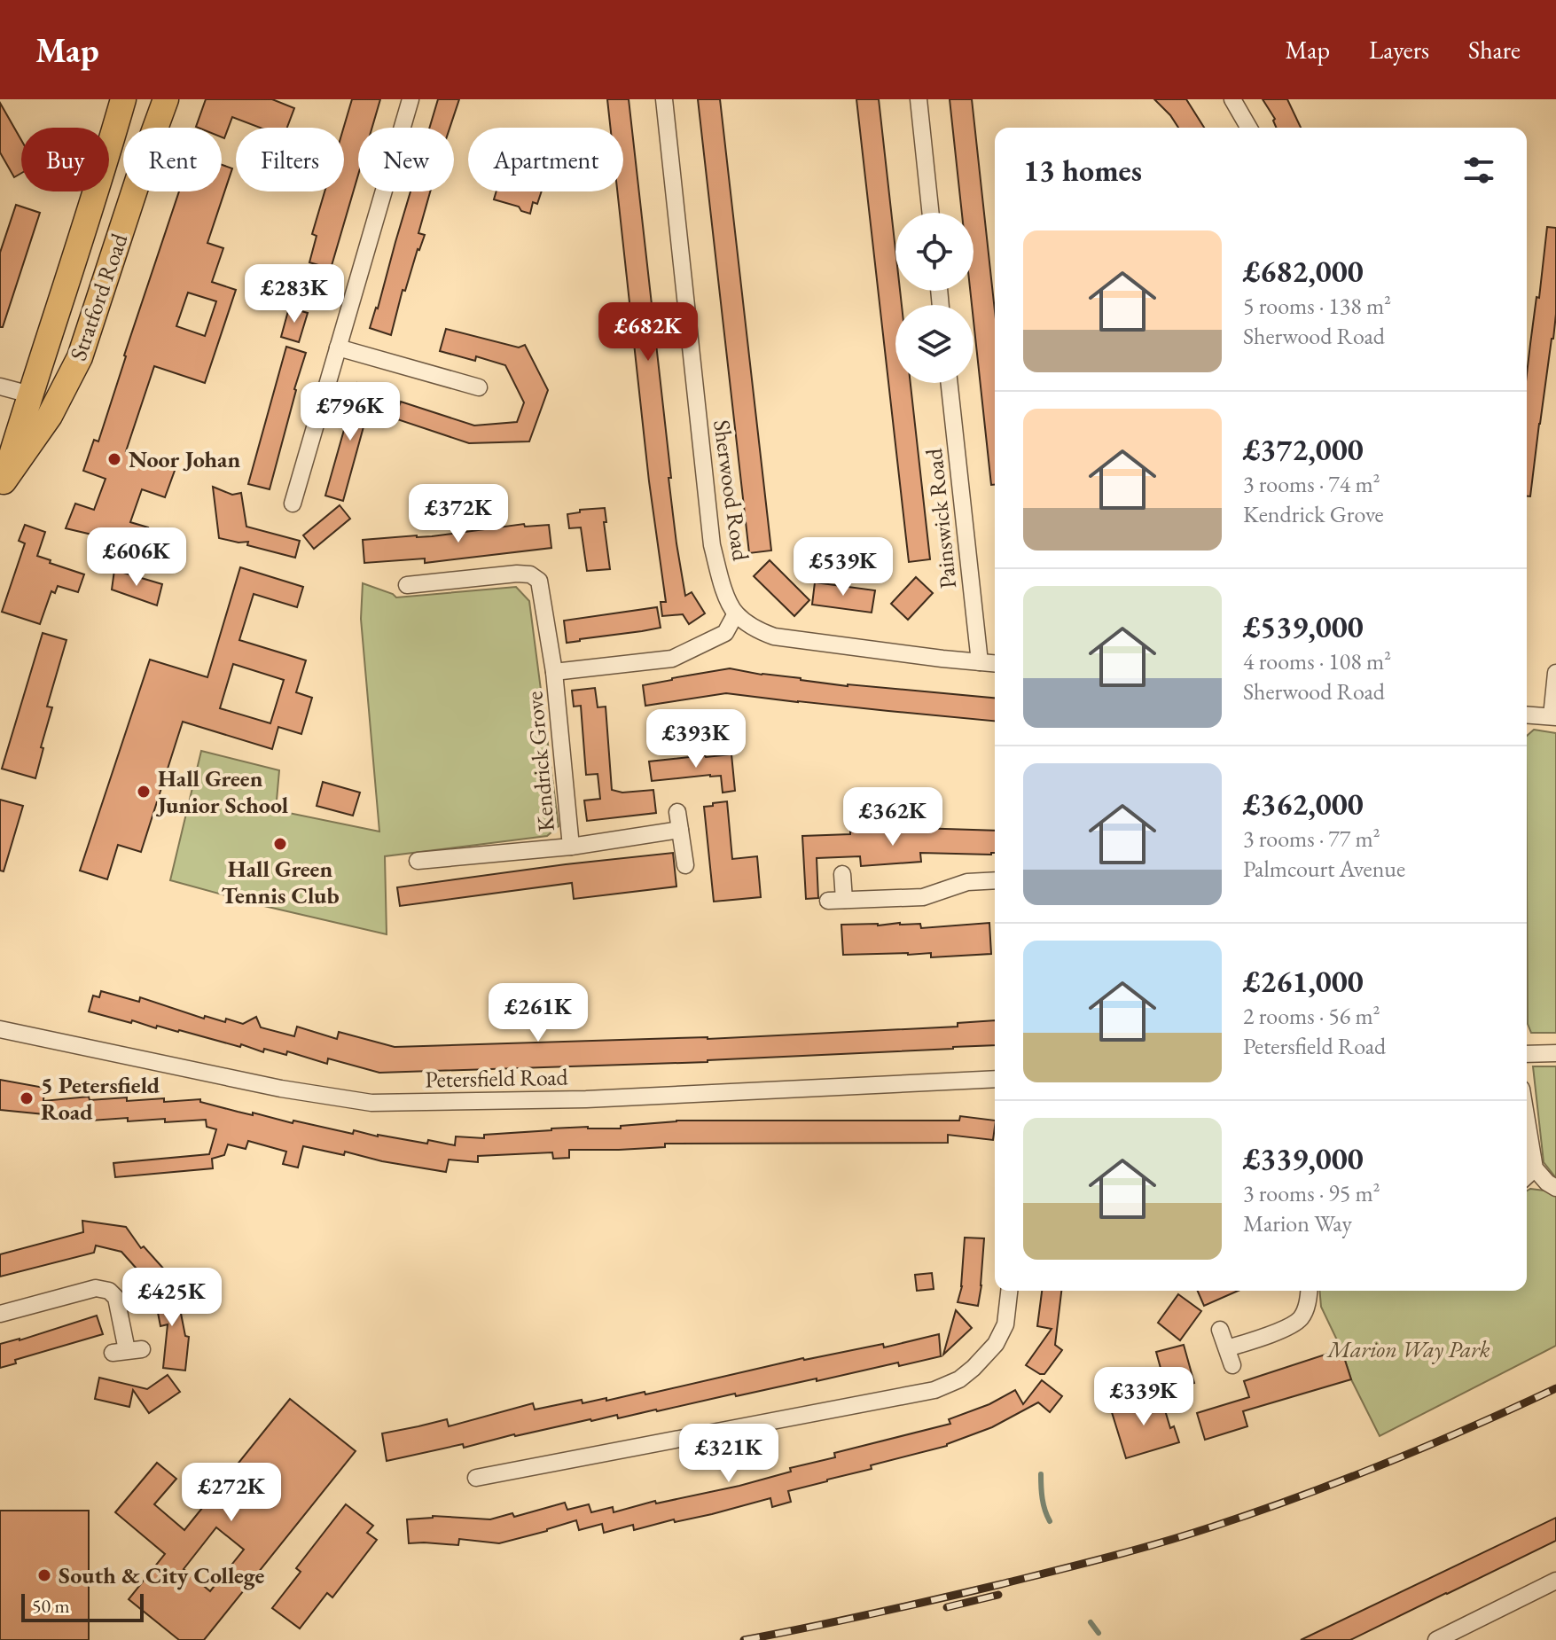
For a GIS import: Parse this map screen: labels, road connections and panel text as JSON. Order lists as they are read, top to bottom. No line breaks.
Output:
{"streets":{"highway":["Stratford Road"],"street":["Sherwood Road","Painswick Road","Kendrick Grove","Petersfield Road"]},"crossings":[["Sherwood Road","Kendrick Grove"]],"parks":["Marion Way Park"],"places":["Noor Johan","Hall Green Junior School","Hall Green Tennis Club","5 Petersfield Road","South & City College"],"scale_bar":"50 m","page":{"header":"Map","nav":["Map","Layers","Share"],"chip":["Buy","Rent","Filters","New","Apartment"],"heading":"13 homes","list":[{"name":"£682,000","note":"5 rooms · 138 m² · Sherwood Road"},{"name":"£372,000","note":"3 rooms · 74 m² · Kendrick Grove"},{"name":"£539,000","note":"4 rooms · 108 m² · Sherwood Road"},{"name":"£362,000","note":"3 rooms · 77 m² · Palmcourt Avenue"},{"name":"£261,000","note":"2 rooms · 56 m² · Petersfield Road"},{"name":"£339,000","note":"3 rooms · 95 m² · Marion Way"}],"price":["£283K","£682K","£796K","£372K","£606K","£539K","£393K","£362K","£261K","£425K","£339K","£321K","£272K"],"scale":"50 m"}}
